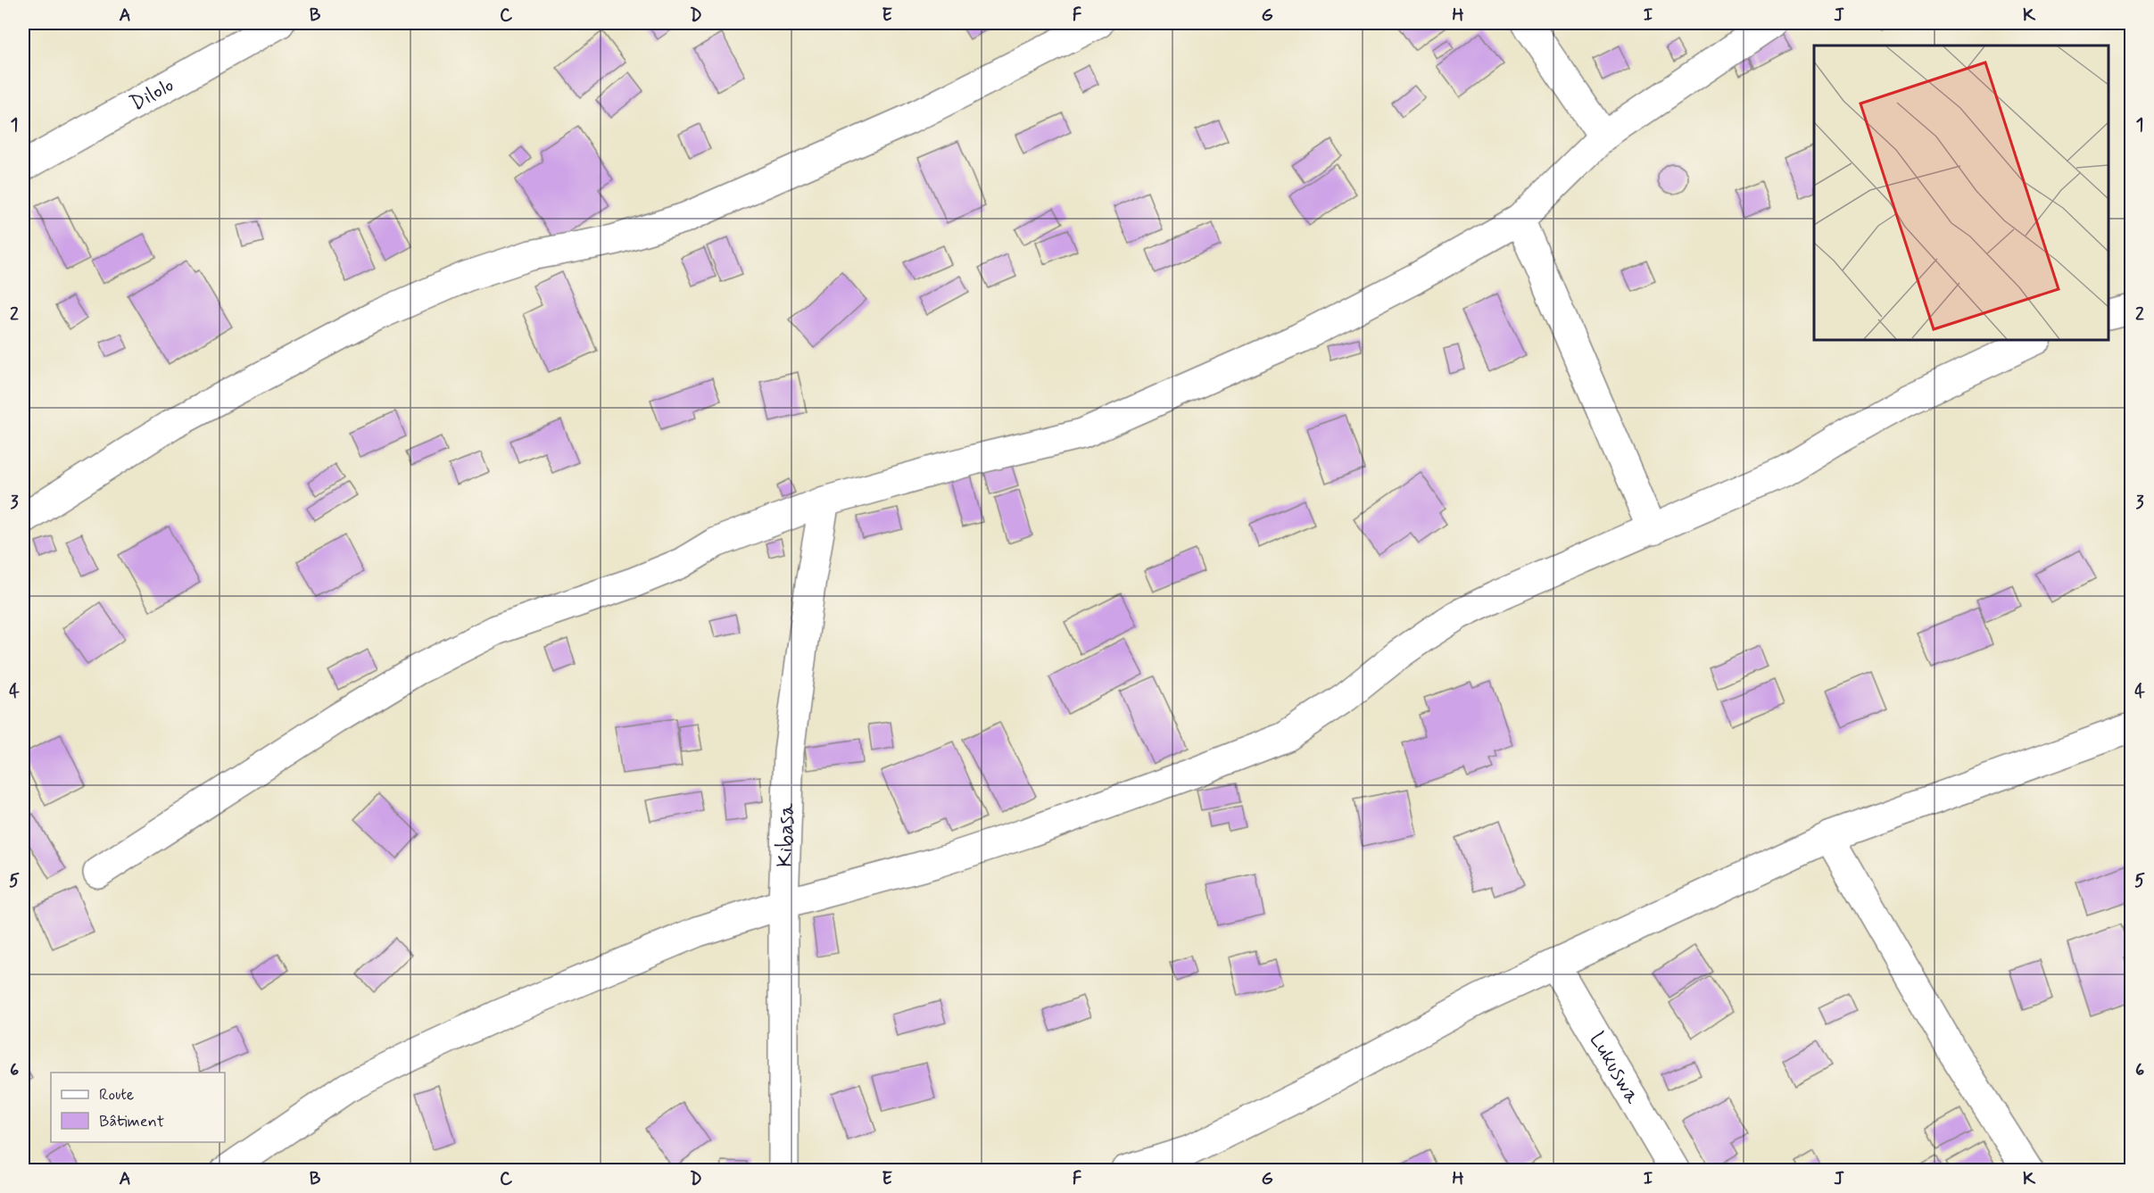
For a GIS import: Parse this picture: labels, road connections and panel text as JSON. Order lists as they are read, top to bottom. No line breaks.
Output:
{"streets":{"street":["Dilolo","Kibasa","Lukuswa"]},"legend":["Route","Bâtiment"],"grid":{"columns":["A","B","C","D","E","F","G","H","I","J","K"],"rows":["1","2","3","4","5","6"]}}
